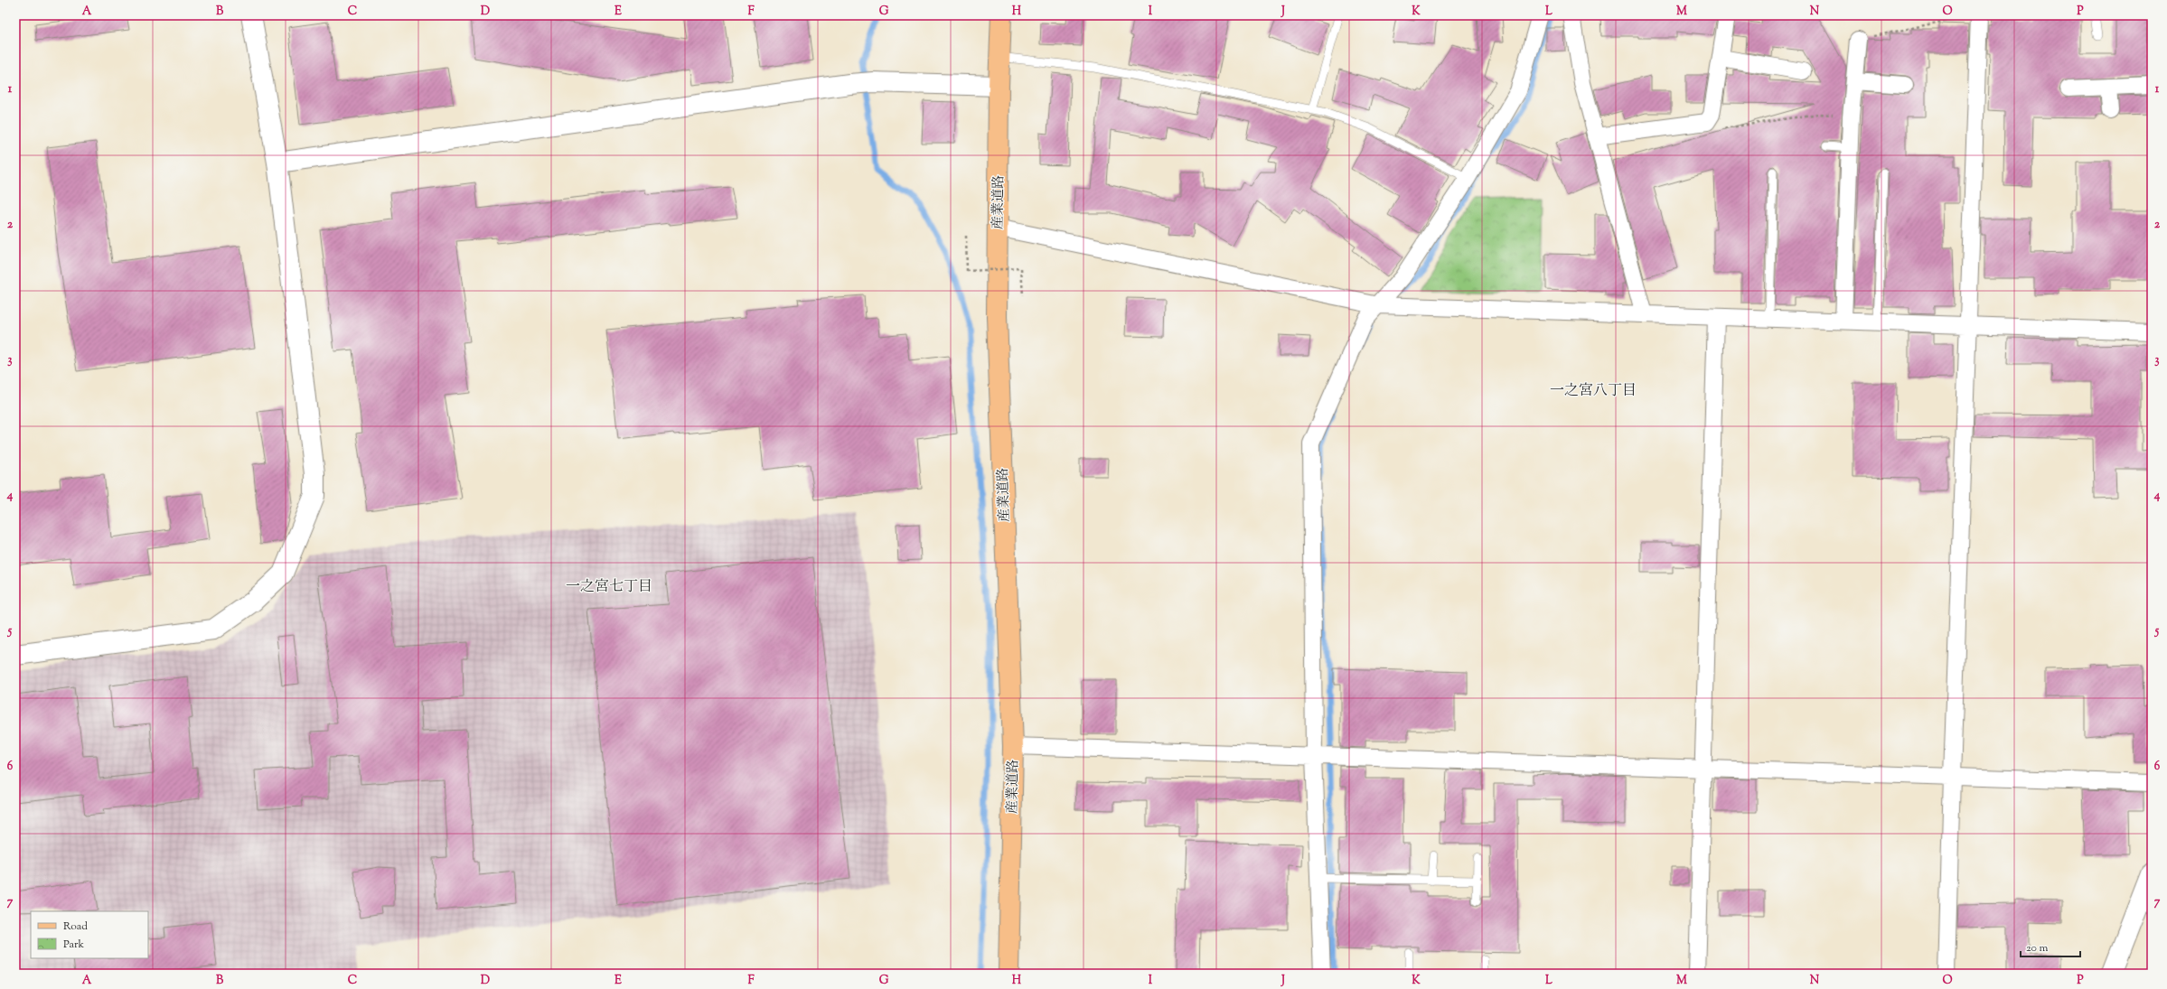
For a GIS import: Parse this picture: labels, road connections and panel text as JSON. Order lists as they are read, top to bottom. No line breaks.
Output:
{"streets":{"main road":["産業道路"]},"districts":["一之宮八丁目","一之宮七丁目"],"legend":["Road","Park"],"scale_bar":"20 m","grid":{"columns":["A","B","C","D","E","F","G","H","I","J","K","L","M","N","O","P"],"rows":["1","2","3","4","5","6","7"]}}
